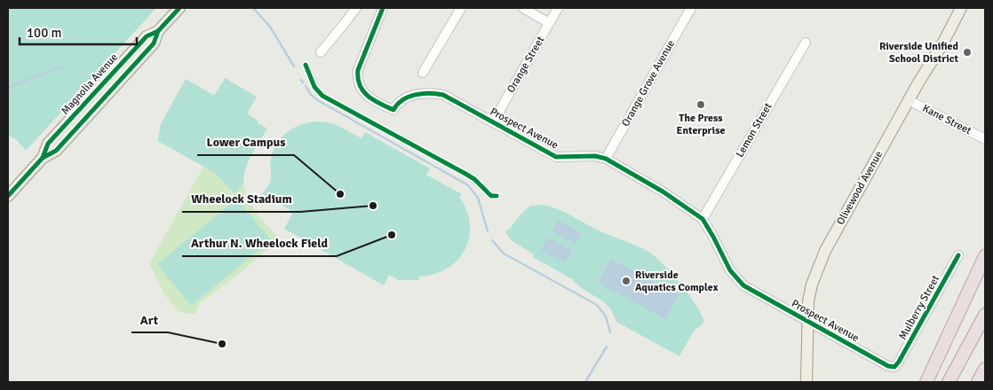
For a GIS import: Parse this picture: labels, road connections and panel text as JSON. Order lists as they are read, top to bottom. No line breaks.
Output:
{"streets":{"main road":["Magnolia Avenue","Olivewood Avenue"],"street":["Orange Street","Orange Grove Avenue","Kane Street","Prospect Avenue","Lemon Street","Mulberry Street"]},"crossings":[["Orange Street","Prospect Avenue"],["Orange Grove Avenue","Prospect Avenue"],["Kane Street","Olivewood Avenue"],["Prospect Avenue","Lemon Street"],["Prospect Avenue","Olivewood Avenue"],["Prospect Avenue","Mulberry Street"]],"places":["Riverside Unified School District","The Press Enterprise","Lower Campus","Wheelock Stadium","Arthur N. Wheelock Field","Riverside Aquatics Complex","Art"],"scale_bar":"100 m"}
